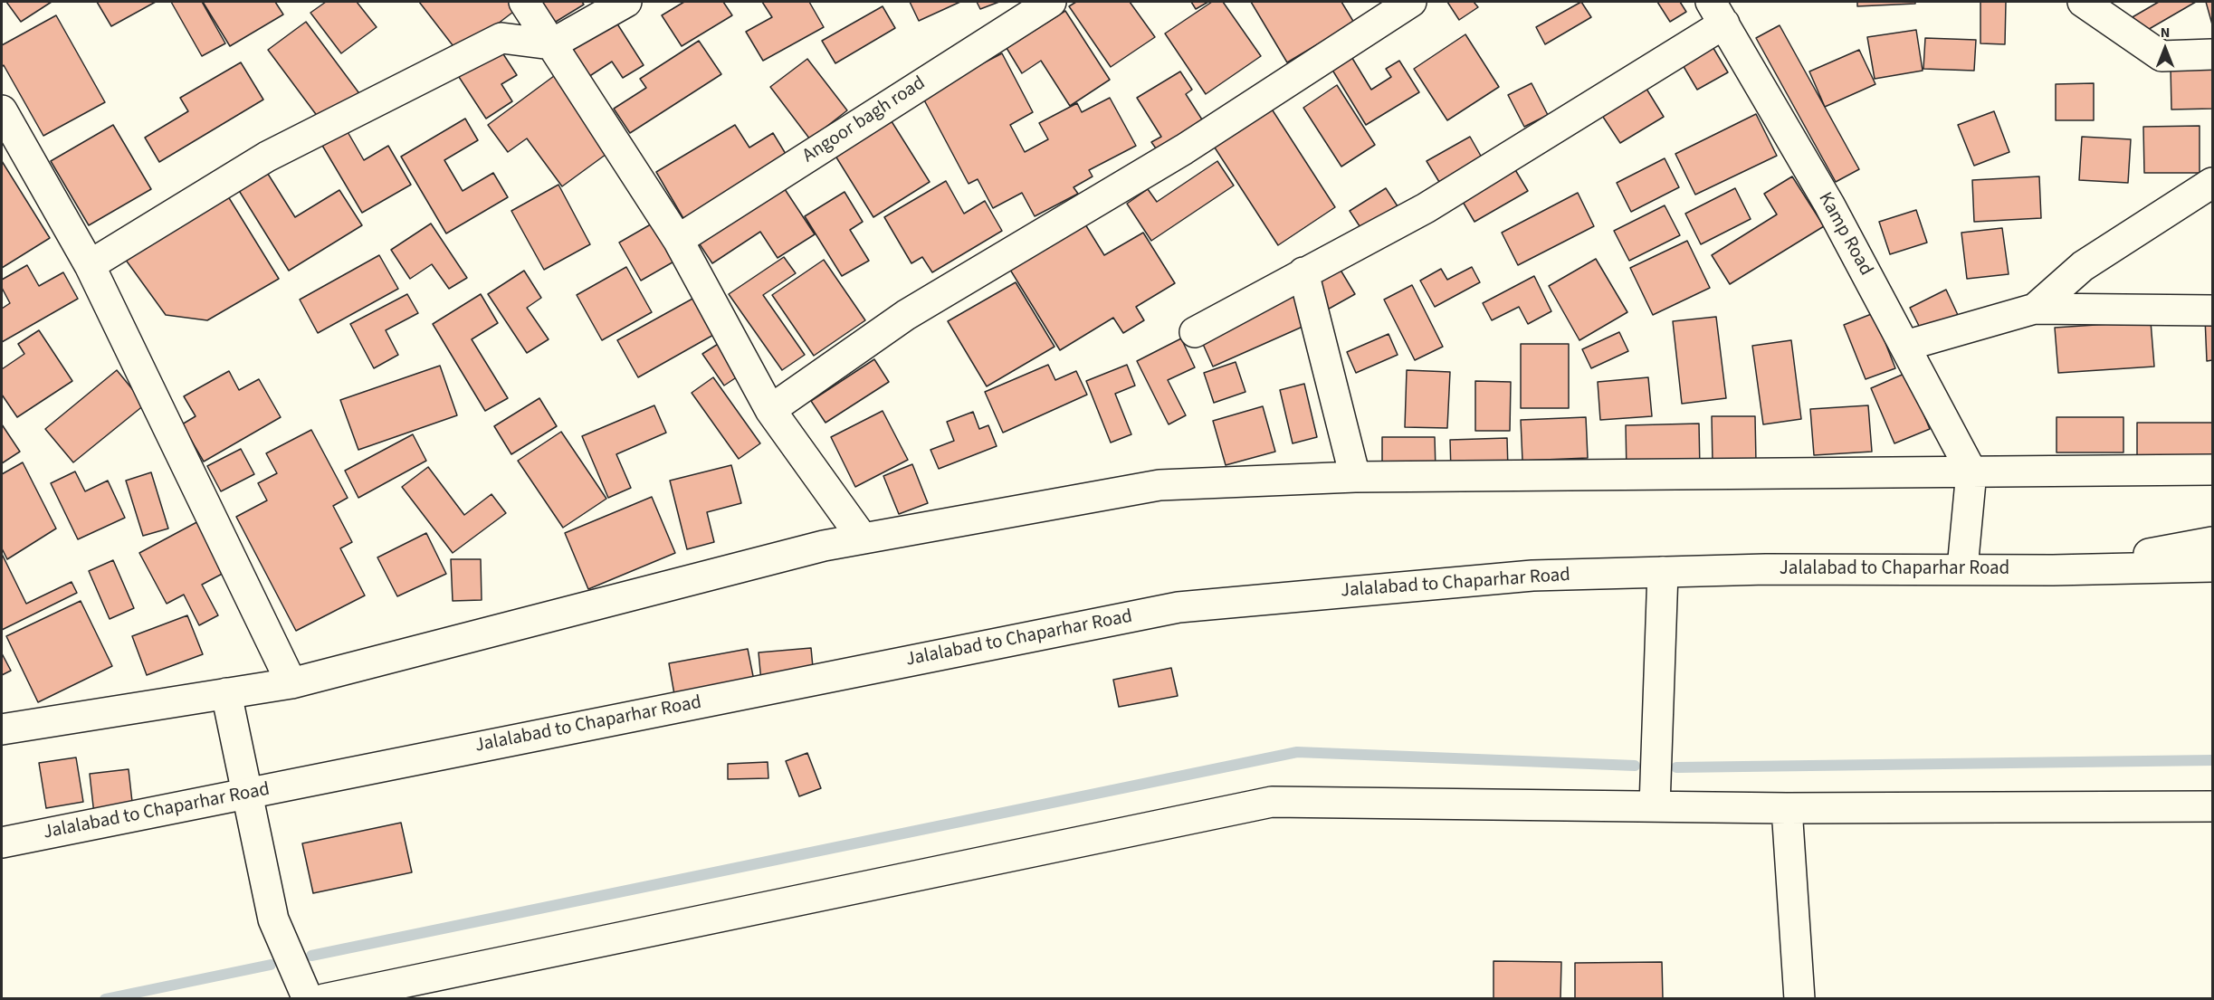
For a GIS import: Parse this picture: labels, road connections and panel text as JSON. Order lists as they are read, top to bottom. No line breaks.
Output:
{"streets":{"street":["Angoor bagh road","Kamp Road","Jalalabad to Chaparhar Road"]},"north":"top"}
